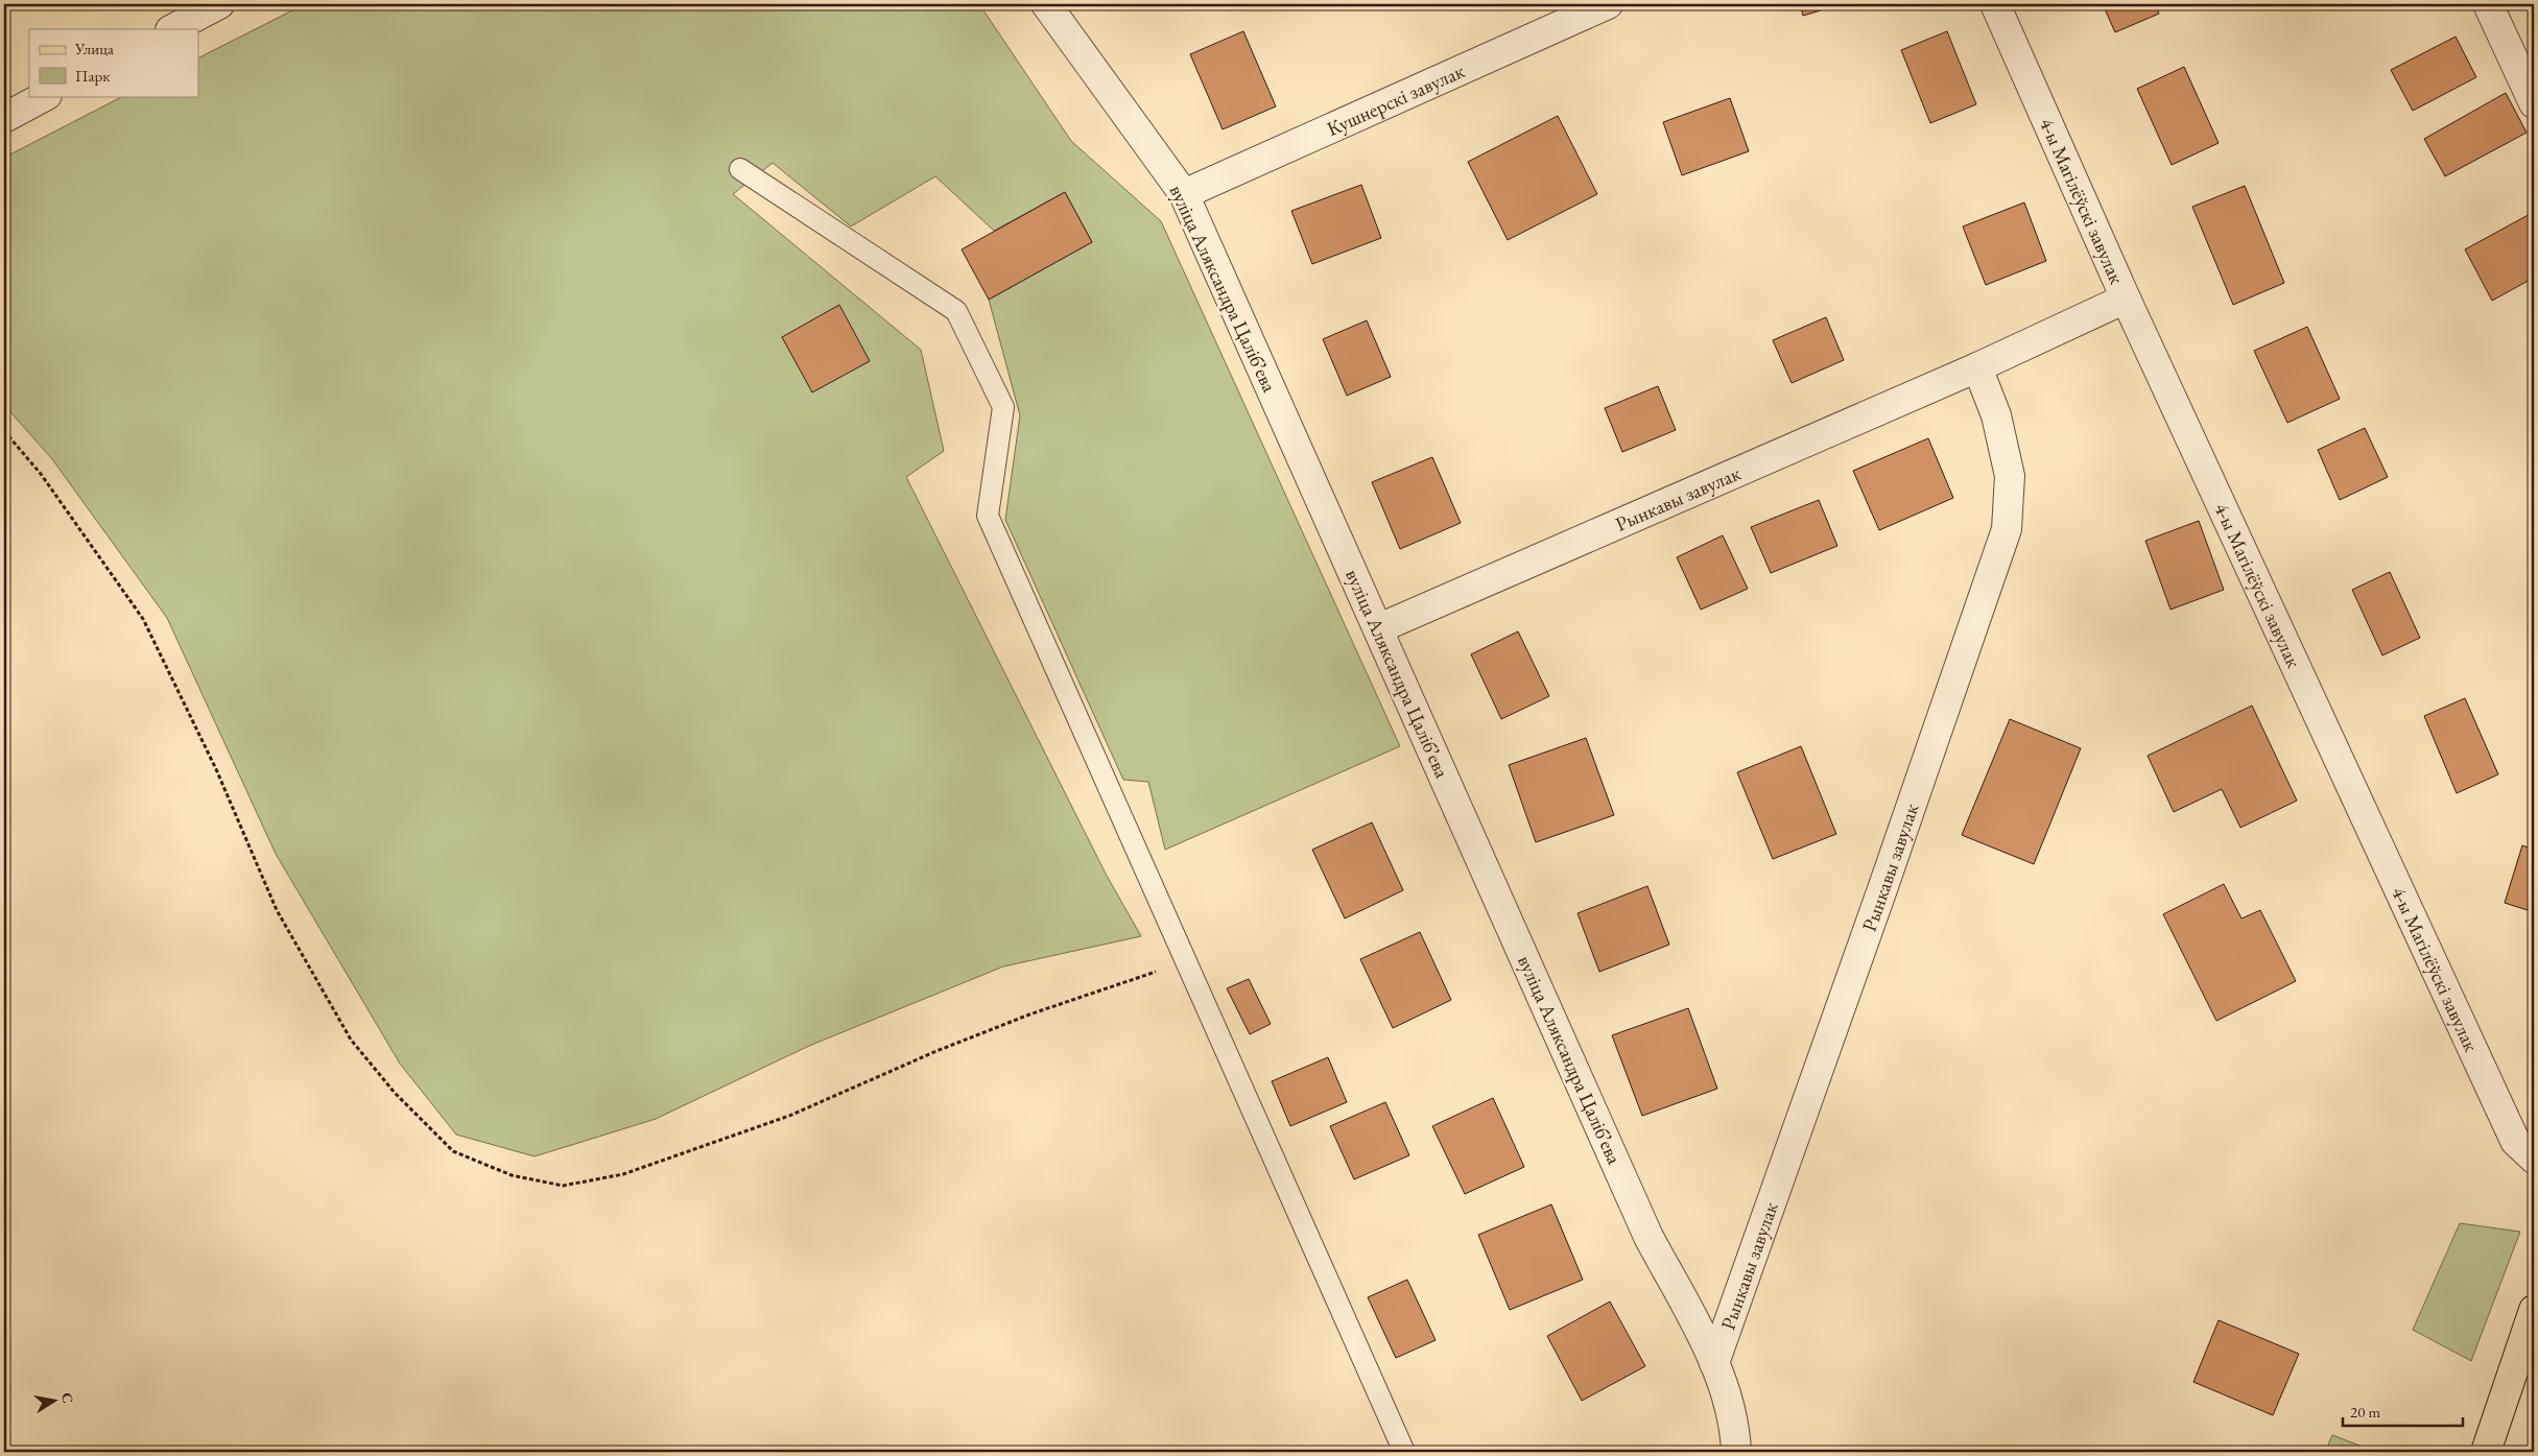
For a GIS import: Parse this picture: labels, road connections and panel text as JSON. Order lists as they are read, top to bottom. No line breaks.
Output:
{"streets":{"street":["Кушнерскі завулак","4-ы Магілёўскі завулак","вуліца Аляксандра Цалібʼева","Рынкавы завулак"]},"crossings":[["Кушнерскі завулак","вуліца Аляксандра Цалібʼева"],["4-ы Магілёўскі завулак","Рынкавы завулак"],["вуліца Аляксандра Цалібʼева","Рынкавы завулак"]],"legend":["Улица","Парк"],"scale_bar":"20 m","north":"right"}
